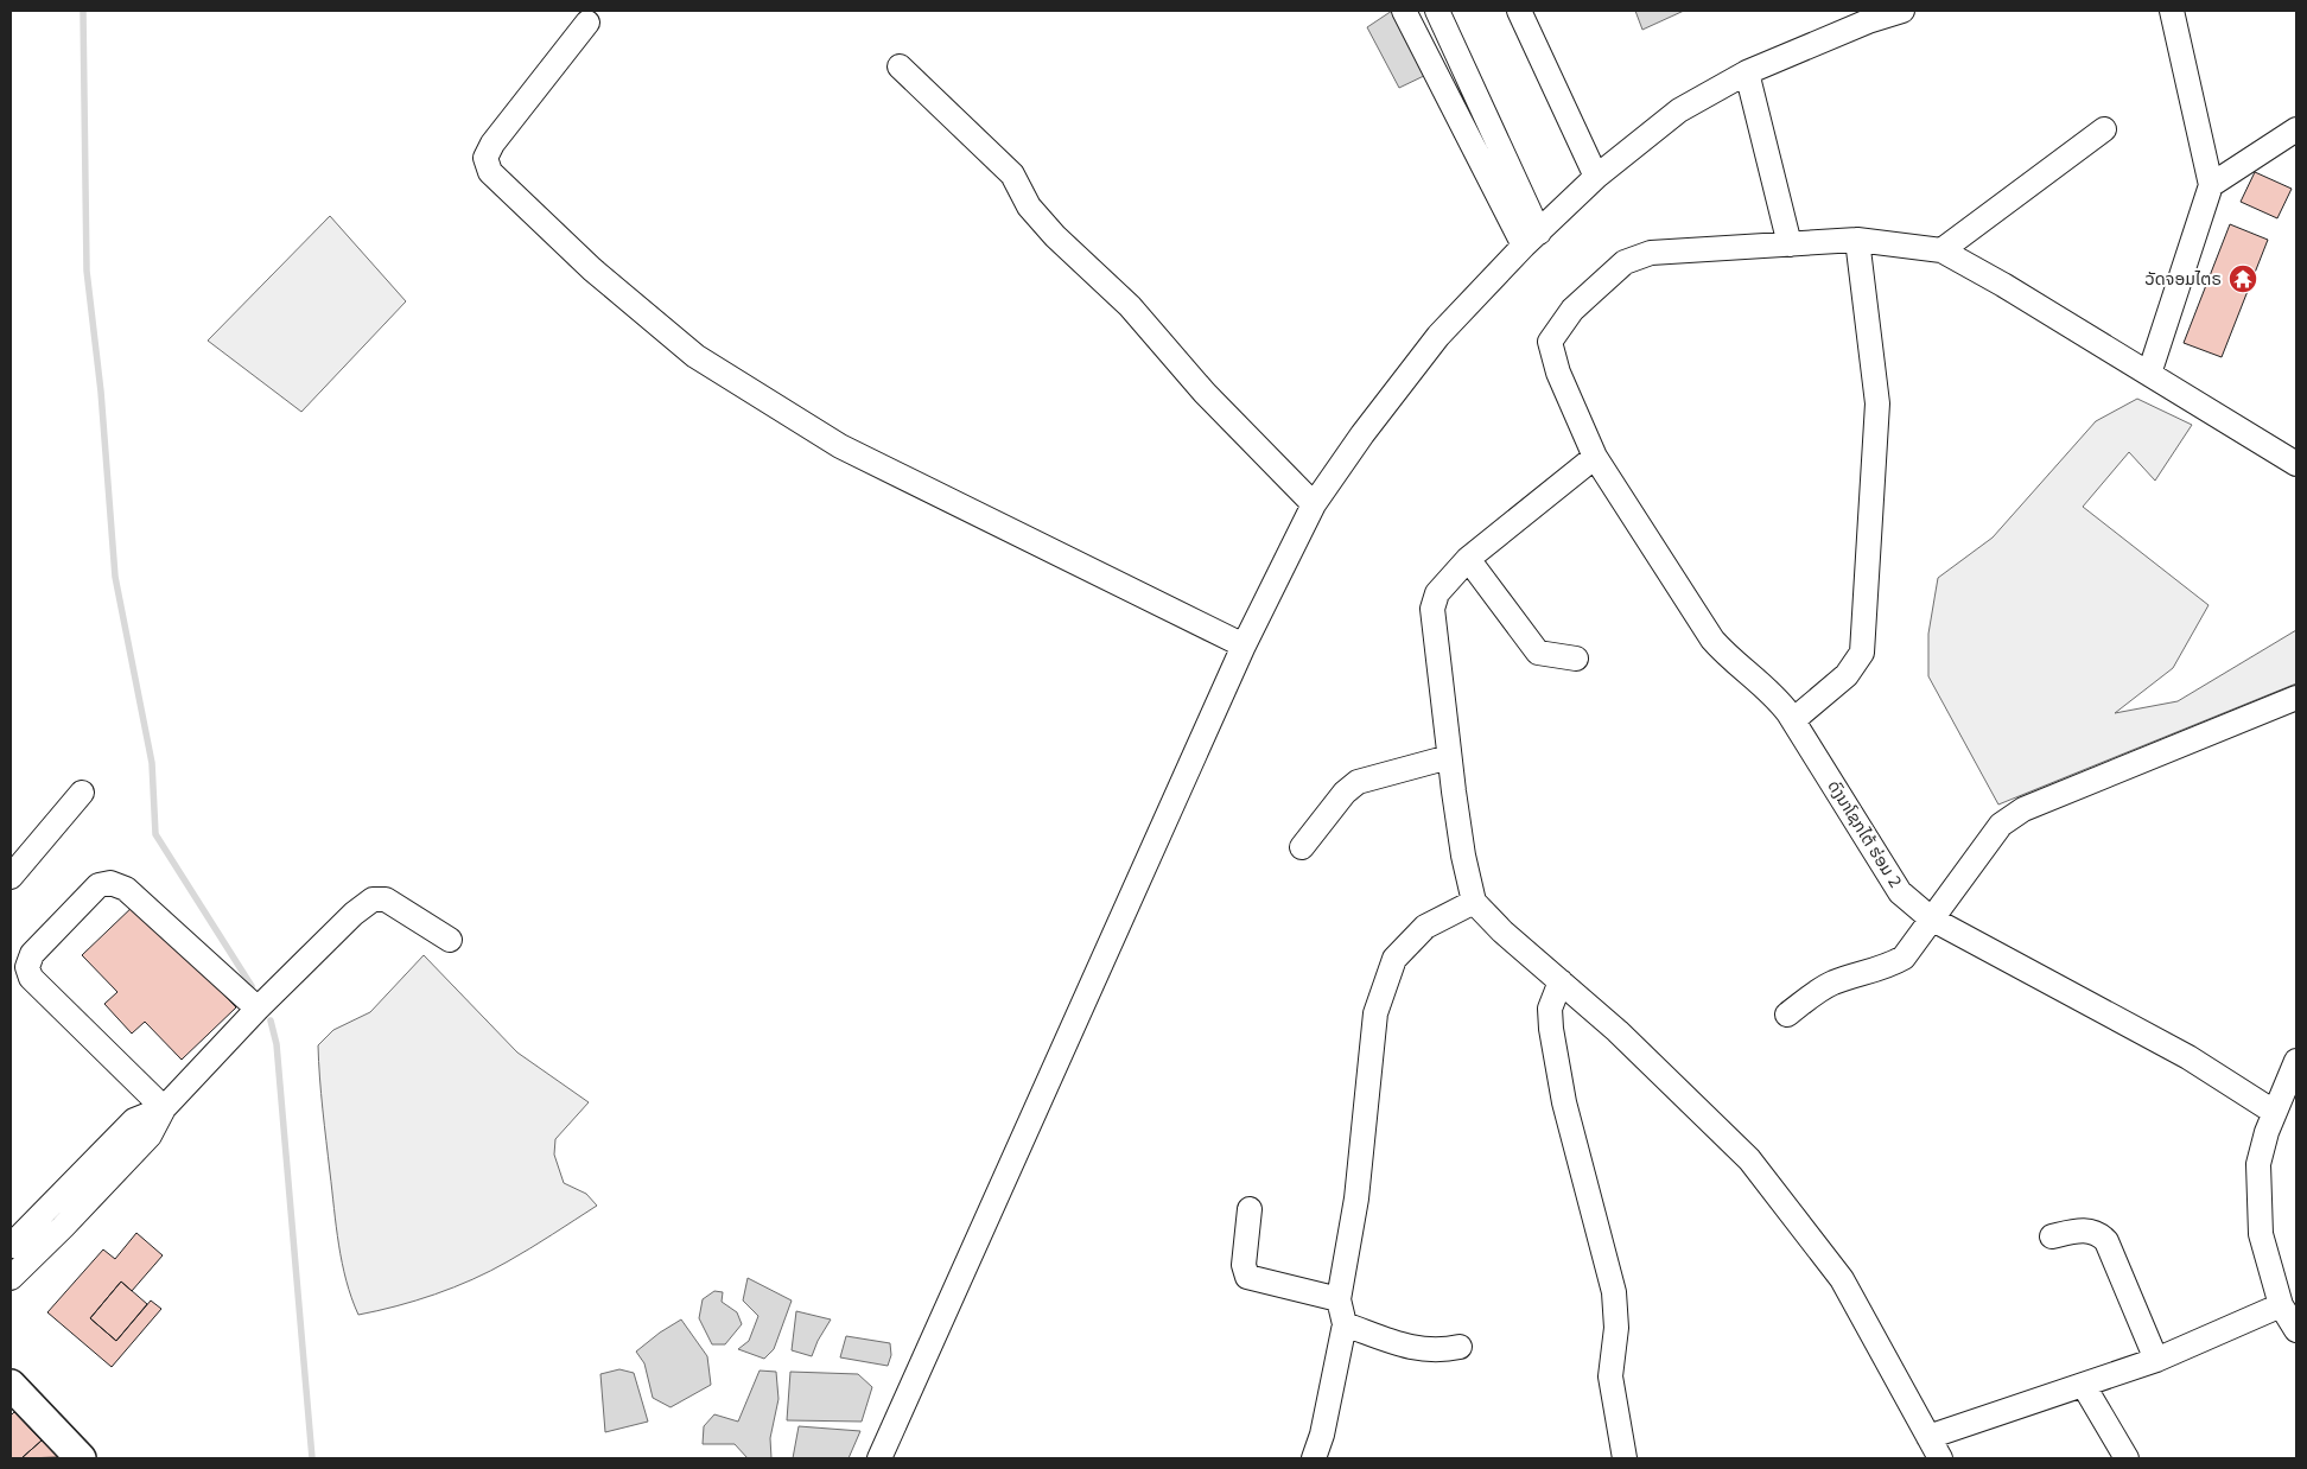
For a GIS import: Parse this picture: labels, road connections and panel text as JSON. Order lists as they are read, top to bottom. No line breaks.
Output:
{"streets":{"street":["ດົງນາໂຊກໄຕ້ ຮ່ອມ 2"]},"places":{"temple":["ວັດຈອມໄຕຣ"]}}
